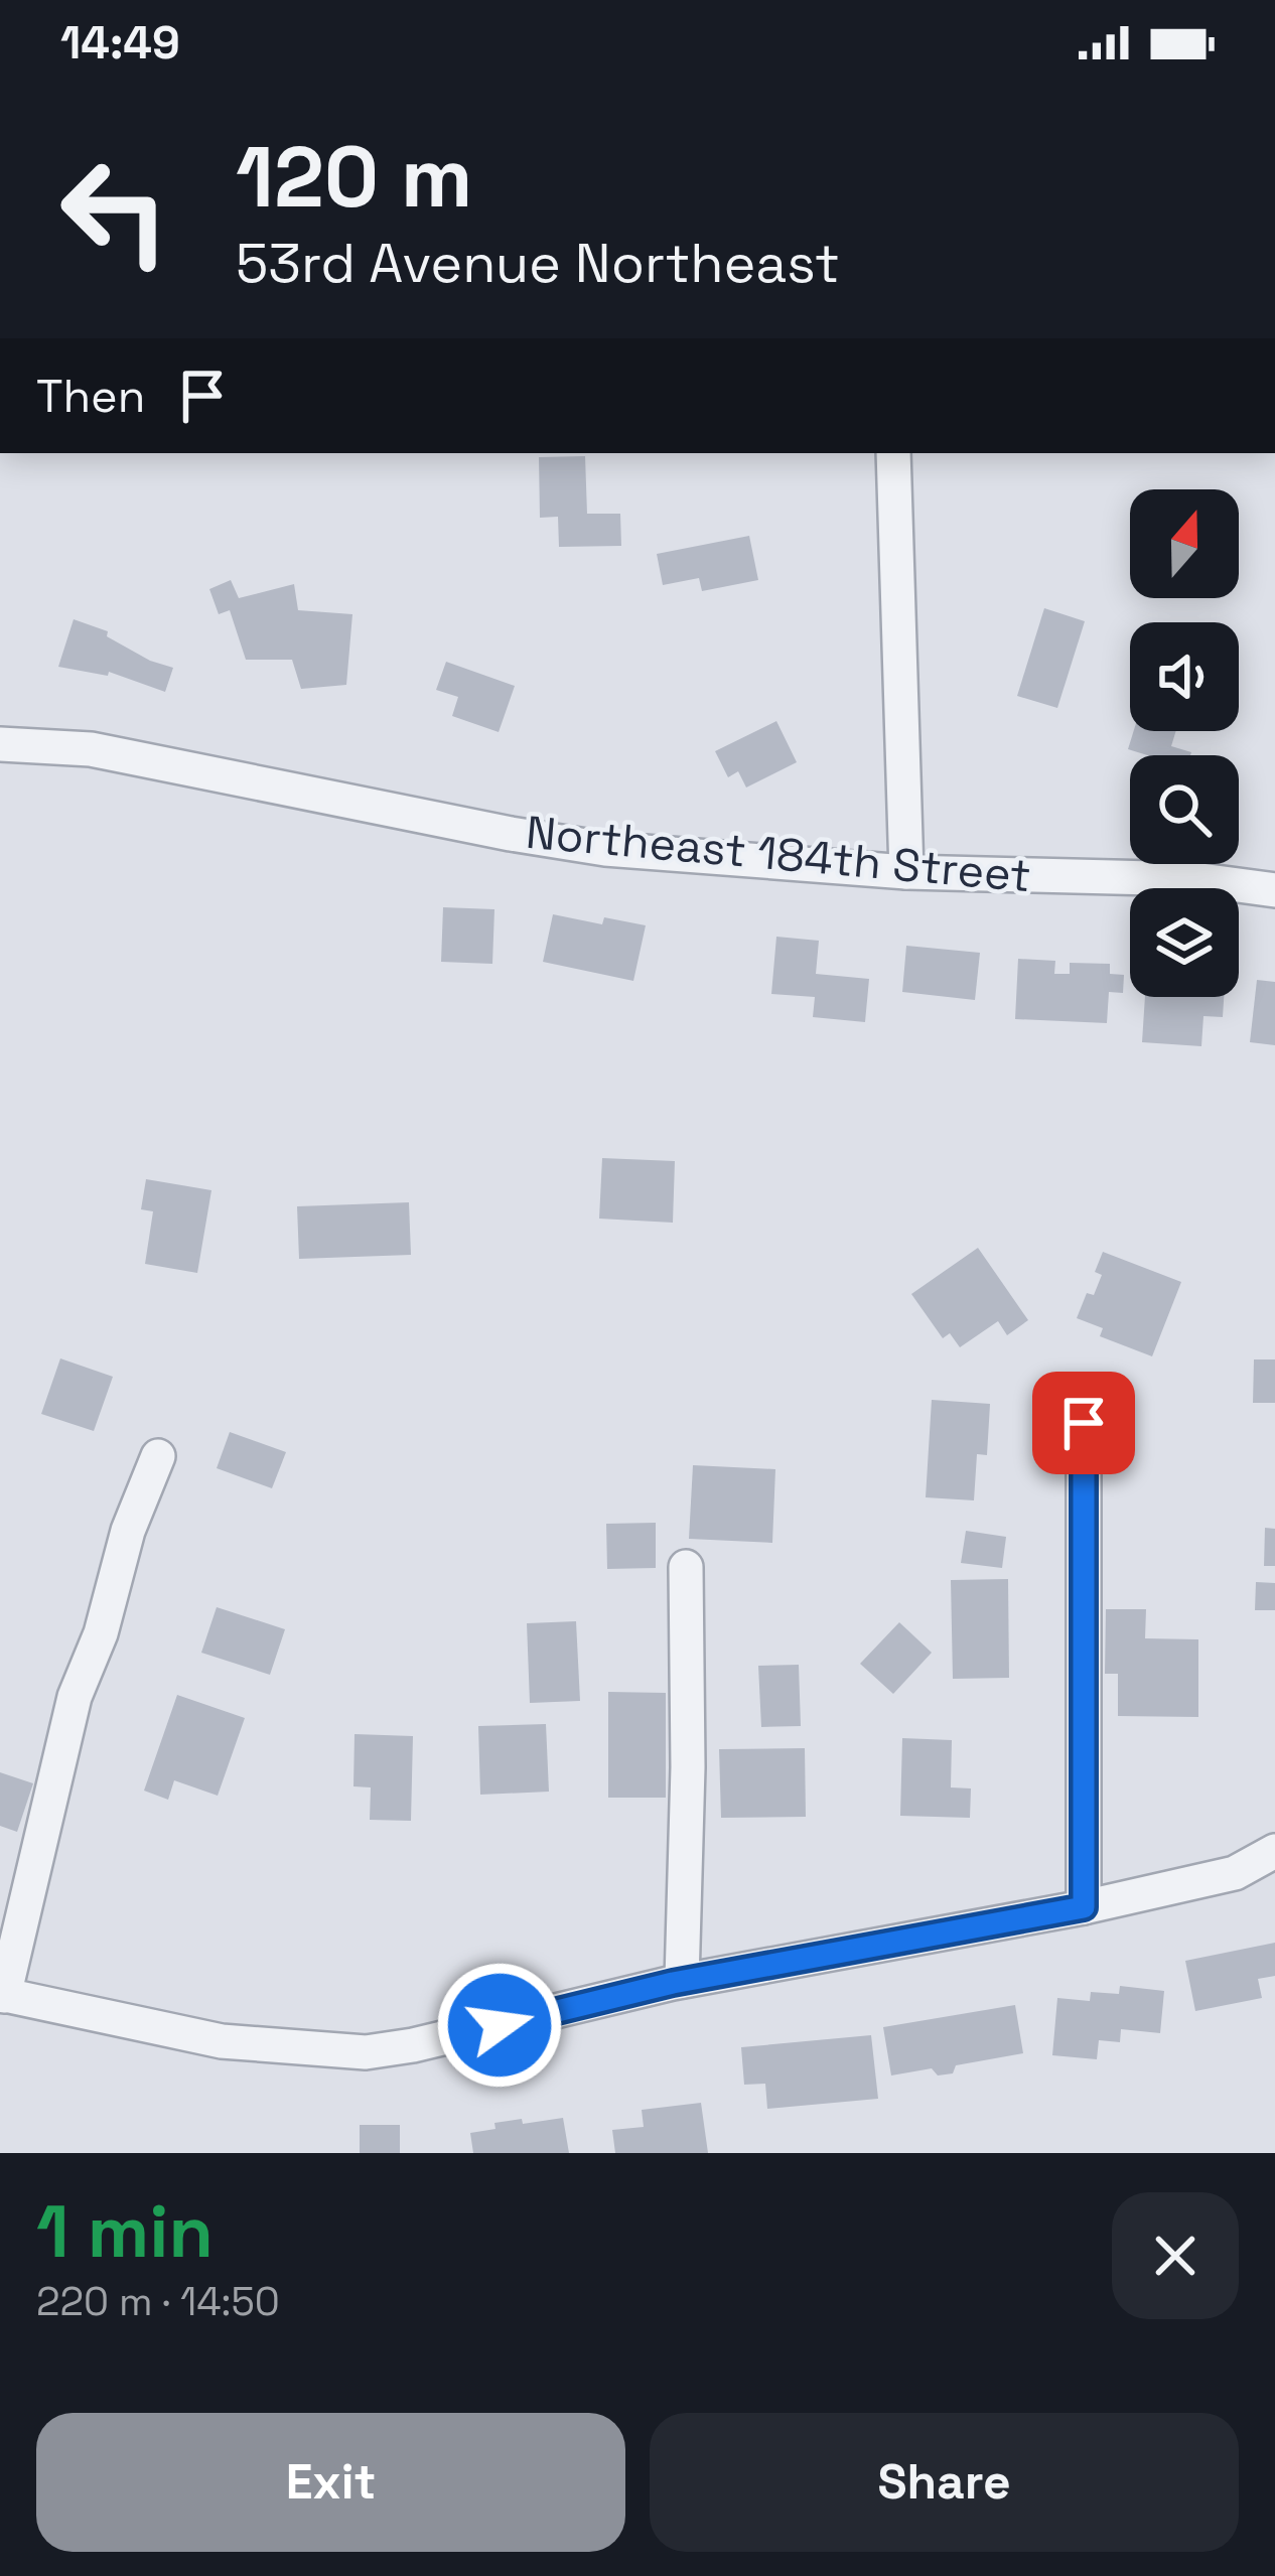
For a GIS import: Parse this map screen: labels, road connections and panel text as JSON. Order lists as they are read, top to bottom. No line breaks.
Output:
{"streets":{"street":["Northeast 184th Street"]},"north":"top","page":{"status":"14:49","turn":["120 m","53rd Avenue Northeast"],"then":"Then","heading":["1 min","220 m · 14:50"],"buttons":["Exit","Share"]}}
